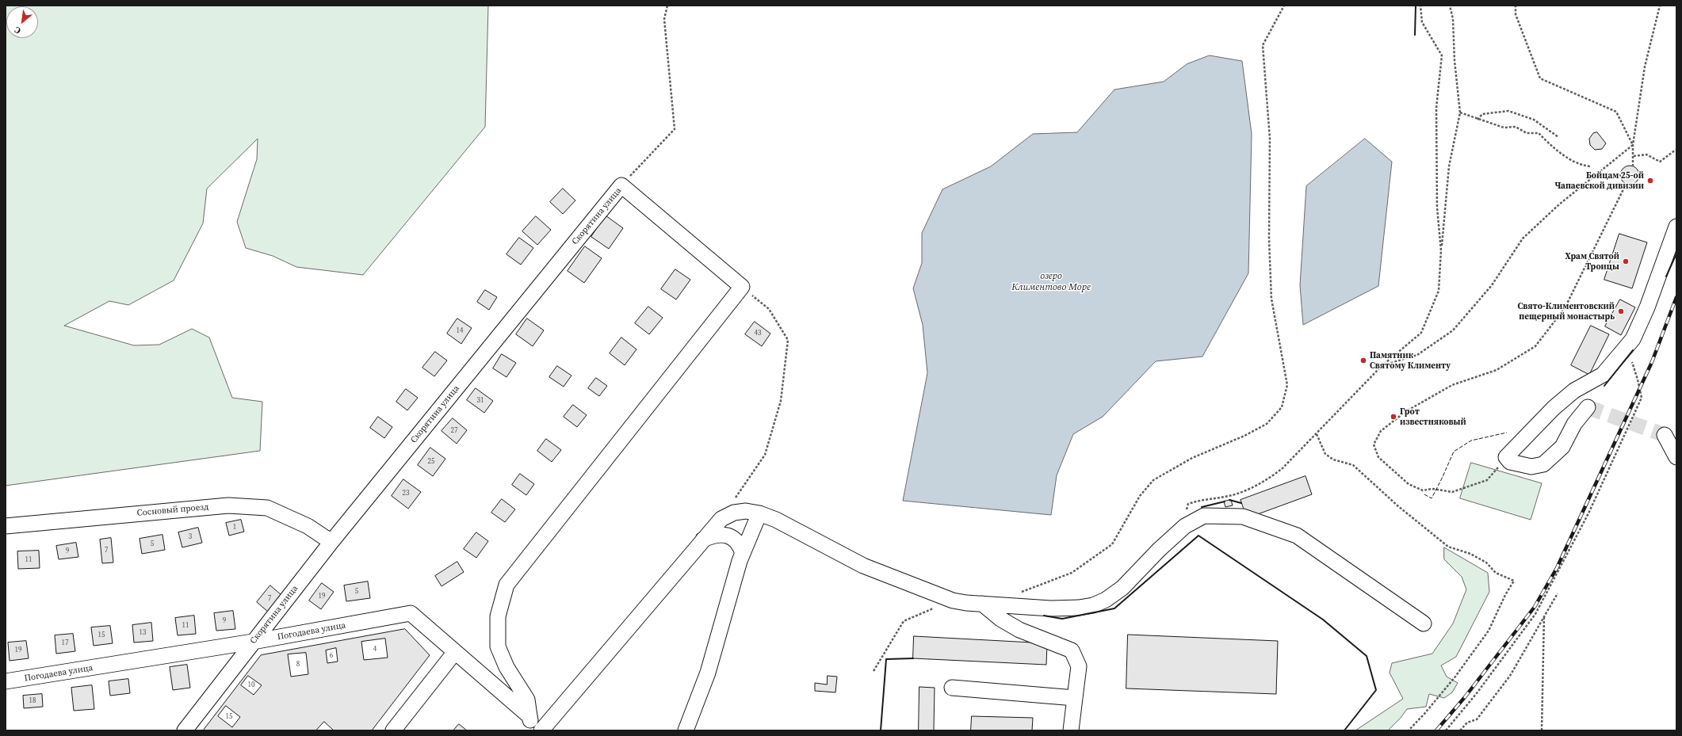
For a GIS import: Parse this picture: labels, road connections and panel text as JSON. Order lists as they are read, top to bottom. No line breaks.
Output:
{"streets":{"street":["Скорятина улица","Сосновый проезд","Погодаева улица"]},"crossings":[["Скорятина улица","Сосновый проезд"],["Скорятина улица","Погодаева улица"]],"water":["озеро Климентово Море"],"places":["Бойцам 25-ой Чапаевской дивизии","Храм Святой Троицы","Свято-Климентовский пещерный монастырь","Памятник Святому Клименту","Грот известняковый"],"house_numbers":["14","43","31","27","25","23","1","3","5","7","9","11","5","19","7","9","11","13","15","17","4","19","6","8","10","18","15"],"north":"bottom left"}
